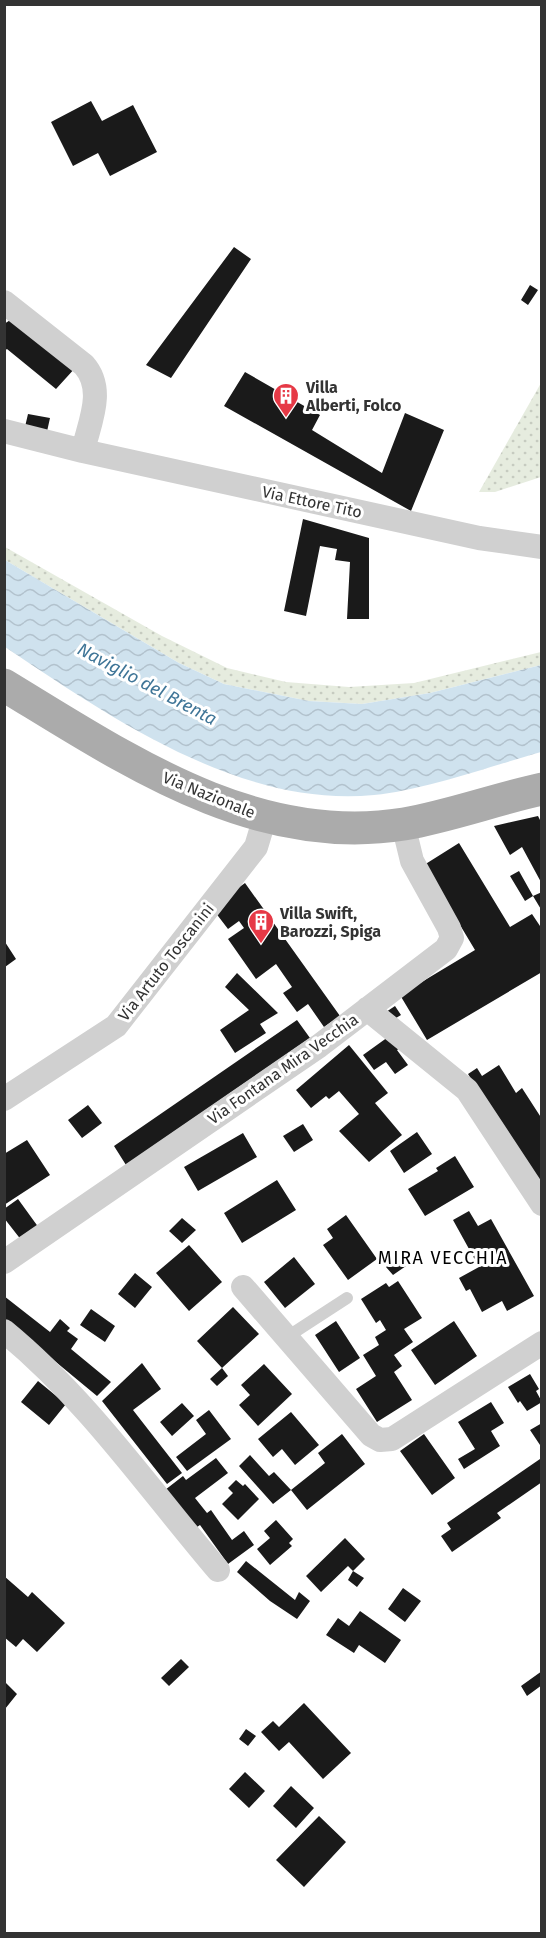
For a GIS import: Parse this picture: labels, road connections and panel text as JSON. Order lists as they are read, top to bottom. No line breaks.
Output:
{"streets":{"main road":["Via Nazionale"],"street":["Via Ettore Tito","Via Artuto Toscanini","Via Fontana Mira Vecchia"]},"crossings":[["Via Nazionale","Via Artuto Toscanini"],["Via Nazionale","Via Fontana Mira Vecchia"]],"districts":["MIRA VECCHIA"],"water":["Naviglio del Brenta"],"places":{"building":["Villa Alberti, Folco","Villa Swift, Barozzi, Spiga"]}}
